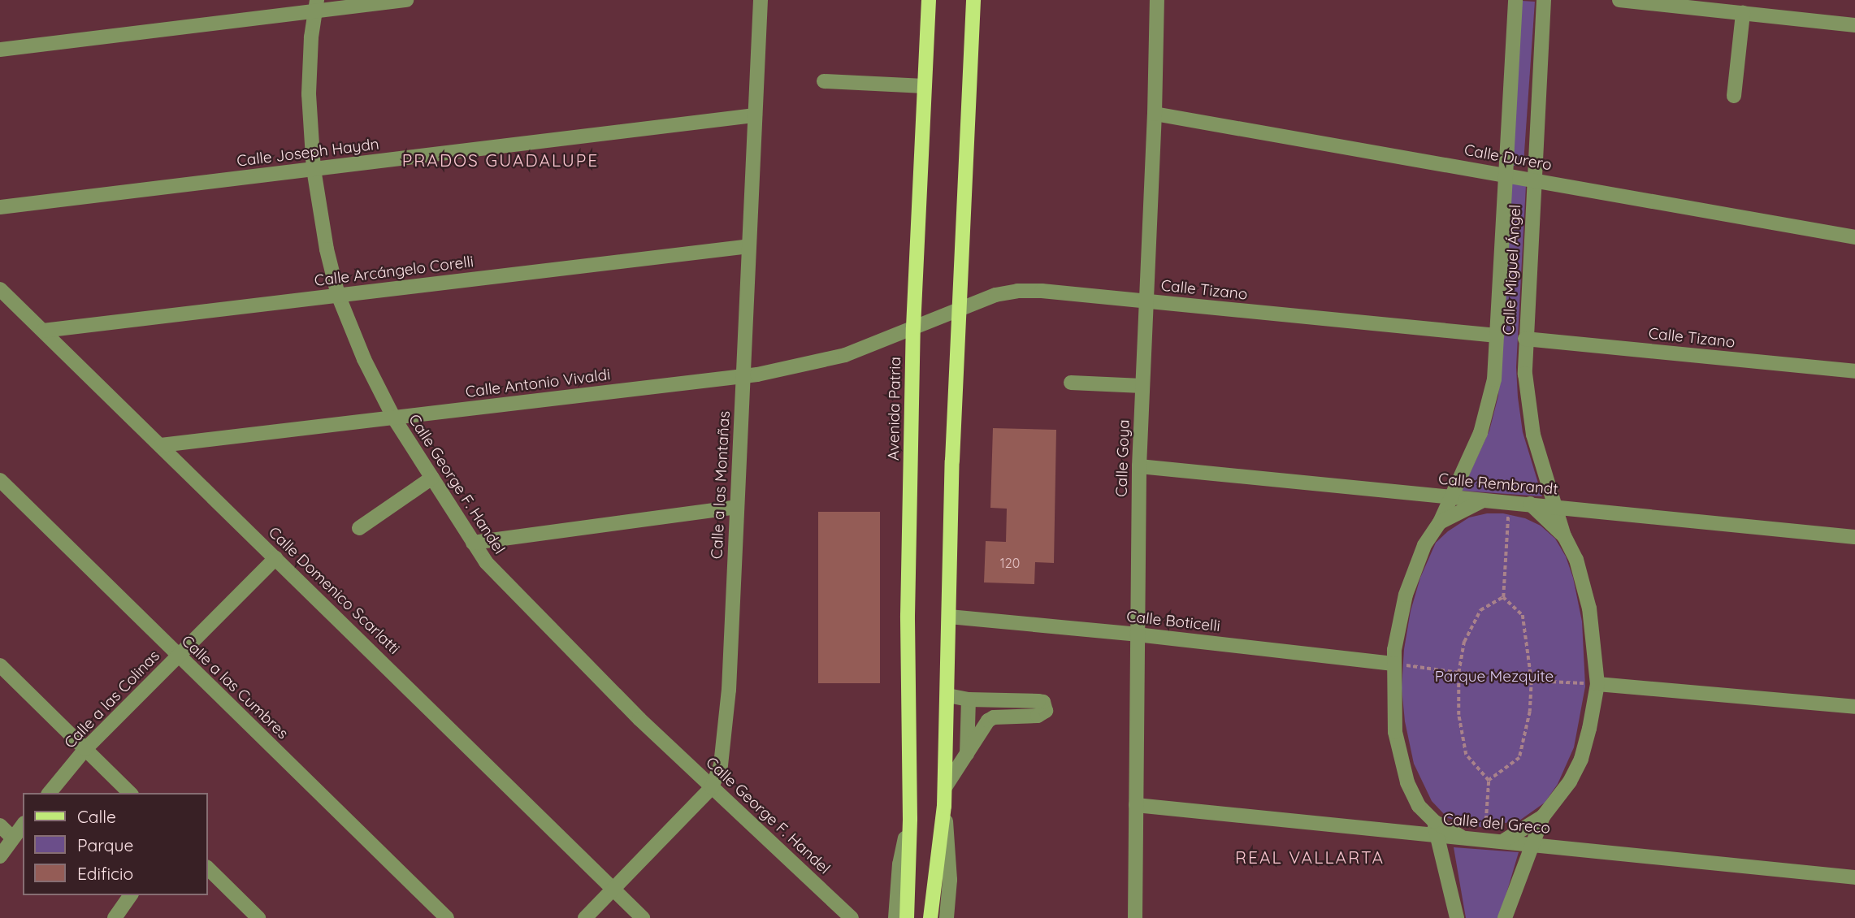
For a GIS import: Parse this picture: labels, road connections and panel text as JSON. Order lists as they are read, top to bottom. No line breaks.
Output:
{"streets":{"main road":["Avenida Patria"],"street":["Calle Joseph Haydn","Calle Durero","Calle Miguel Ángel","Calle Arcángelo Corelli","Calle Tizano","Calle Antonio Vivaldi","Calle Goya","Calle George F. Handel","Calle Rembrandt","Calle a las Montañas","Calle Domenico Scarlatti","Calle Boticelli","Calle a las Cumbres","Calle a las Colinas","Calle del Greco"]},"crossings":[["Calle Joseph Haydn","Calle George F. Handel"],["Calle Joseph Haydn","Calle a las Montañas"],["Calle Durero","Calle Miguel Ángel"],["Calle Durero","Calle Goya"],["Calle Miguel Ángel","Calle Tizano"],["Calle Miguel Ángel","Calle Rembrandt"],["Calle Miguel Ángel","Calle Boticelli"],["Calle Miguel Ángel","Calle del Greco"],["Calle Arcángelo Corelli","Calle George F. Handel"],["Calle Arcángelo Corelli","Calle a las Montañas"],["Calle Arcángelo Corelli","Calle Domenico Scarlatti"],["Calle Tizano","Calle Antonio Vivaldi"],["Calle Tizano","Avenida Patria"],["Calle Tizano","Calle Goya"],["Calle Antonio Vivaldi","Avenida Patria"],["Calle Antonio Vivaldi","Calle George F. Handel"],["Calle Antonio Vivaldi","Calle a las Montañas"],["Calle Antonio Vivaldi","Calle Domenico Scarlatti"],["Calle Goya","Calle Rembrandt"],["Calle Goya","Calle Boticelli"],["Calle Goya","Calle del Greco"],["Calle George F. Handel","Calle a las Montañas"],["Calle a las Montañas","Calle Domenico Scarlatti"],["Calle Domenico Scarlatti","Calle a las Colinas"],["Calle a las Cumbres","Calle a las Colinas"]],"districts":["PRADOS GUADALUPE","REAL VALLARTA"],"parks":["Parque Mezquite"],"house_numbers":["120"],"legend":["Calle","Parque","Edificio"]}
